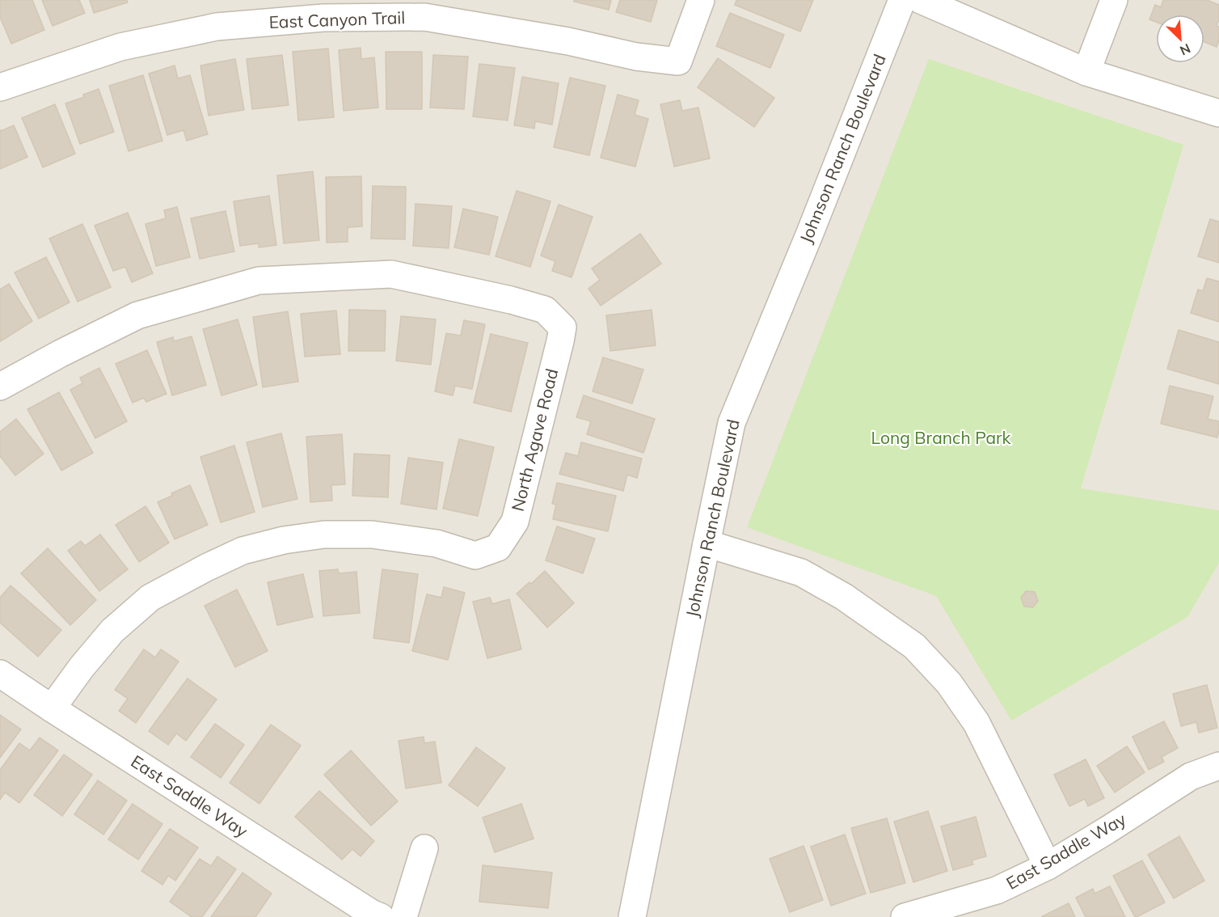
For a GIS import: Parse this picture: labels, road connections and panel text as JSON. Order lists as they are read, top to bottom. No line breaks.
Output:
{"streets":{"street":["East Canyon Trail","Johnson Ranch Boulevard","North Agave Road","East Saddle Way"]},"crossings":[["North Agave Road","East Saddle Way"]],"parks":["Long Branch Park"],"north":"bottom right"}
